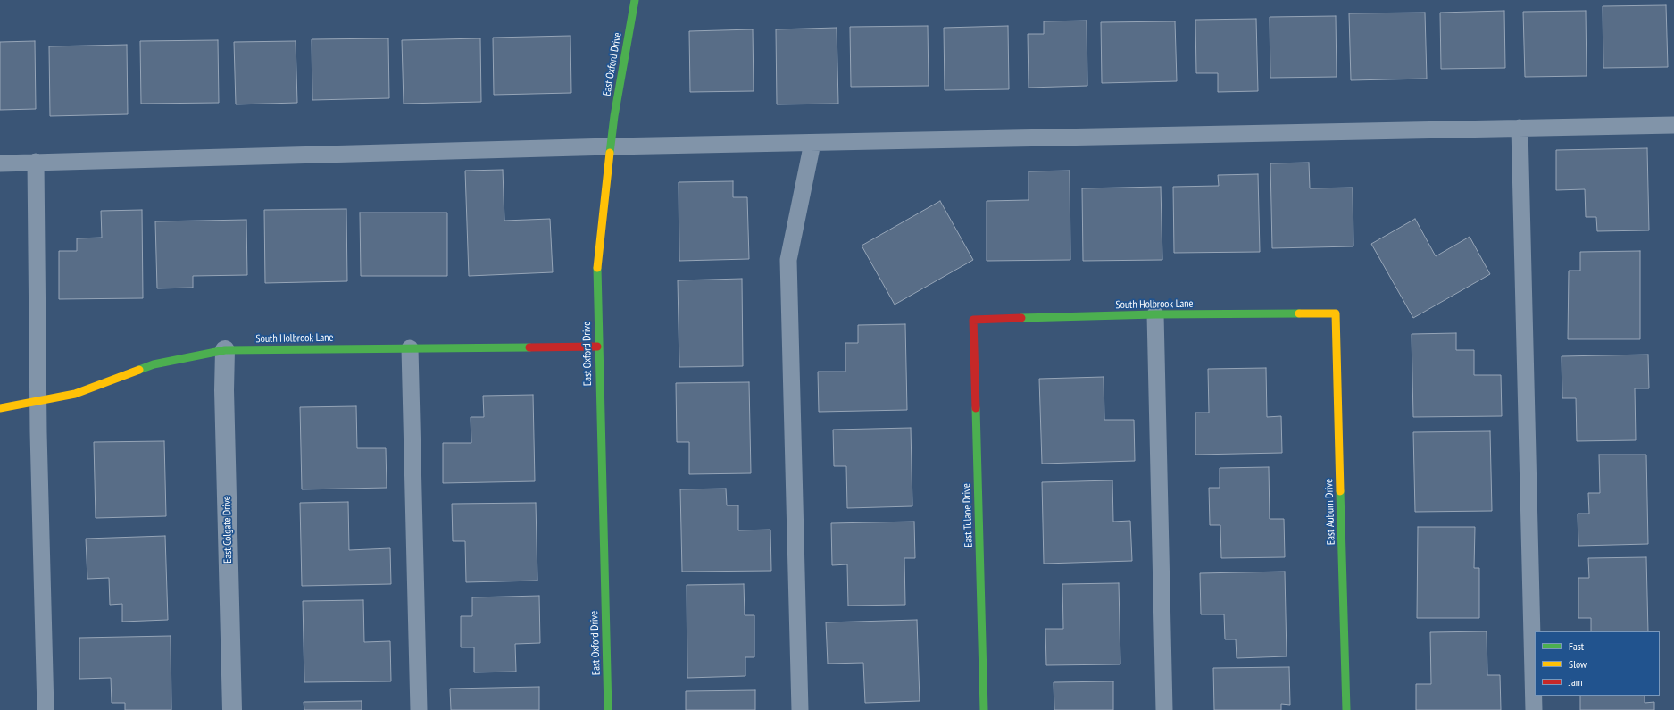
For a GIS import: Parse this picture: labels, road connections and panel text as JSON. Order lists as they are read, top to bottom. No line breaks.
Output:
{"streets":{"street":["East Oxford Drive","South Holbrook Lane","East Auburn Drive","East Tulane Drive","East Colgate Drive"]},"crossings":[["East Oxford Drive","South Holbrook Lane"],["South Holbrook Lane","East Auburn Drive"],["South Holbrook Lane","East Tulane Drive"],["South Holbrook Lane","East Colgate Drive"]],"legend":["Fast","Slow","Jam"]}
